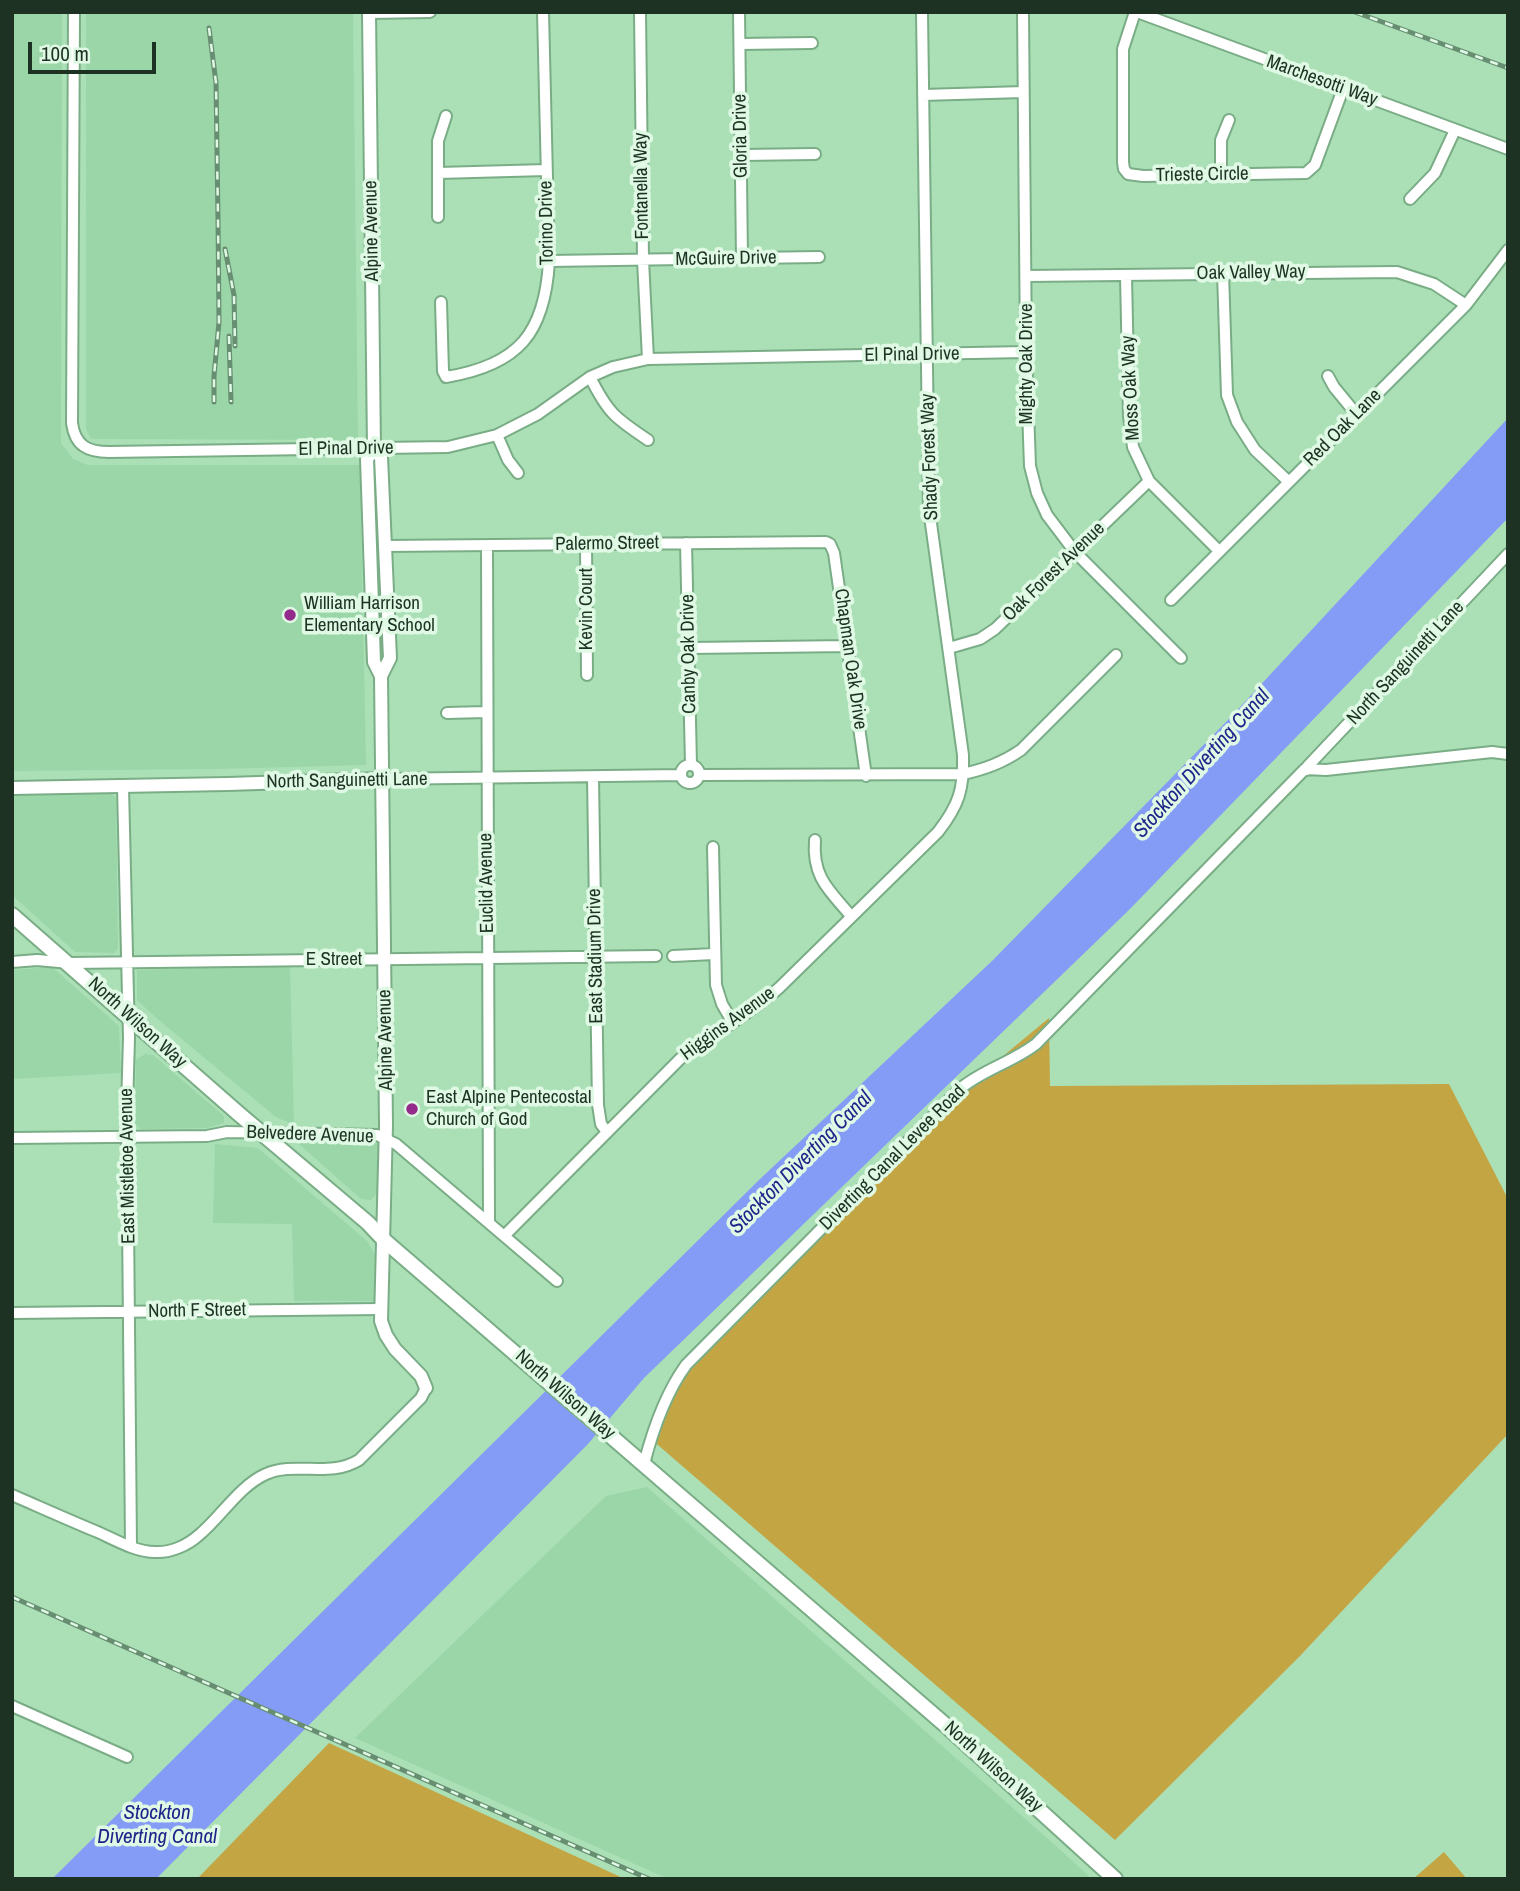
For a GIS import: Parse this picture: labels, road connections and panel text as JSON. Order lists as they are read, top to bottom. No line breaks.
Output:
{"streets":{"main road":["North Wilson Way"],"street":["Marchesotti Way","Gloria Drive","Trieste Circle","Fontanella Way","Torino Drive","Alpine Avenue","McGuire Drive","Oak Valley Way","El Pinal Drive","Mighty Oak Drive","Moss Oak Way","Red Oak Lane","Shady Forest Way","Palermo Street","Oak Forest Avenue","Kevin Court","Canby Oak Drive","Chapman Oak Drive","North Sanguinetti Lane","Euclid Avenue","East Stadium Drive","E Street","Higgins Avenue","Belvedere Avenue","Diverting Canal Levee Road","East Mistletoe Avenue","North F Street"]},"crossings":[["Marchesotti Way","Trieste Circle"],["Gloria Drive","McGuire Drive"],["Fontanella Way","McGuire Drive"],["Fontanella Way","El Pinal Drive"],["Torino Drive","McGuire Drive"],["Alpine Avenue","El Pinal Drive"],["Alpine Avenue","Palermo Street"],["Alpine Avenue","North Sanguinetti Lane"],["Alpine Avenue","E Street"],["Alpine Avenue","North Wilson Way"],["Alpine Avenue","Belvedere Avenue"],["Alpine Avenue","North F Street"],["Oak Valley Way","Mighty Oak Drive"],["Oak Valley Way","Moss Oak Way"],["Oak Valley Way","Red Oak Lane"],["El Pinal Drive","Mighty Oak Drive"],["El Pinal Drive","Shady Forest Way"],["Mighty Oak Drive","Oak Forest Avenue"],["Moss Oak Way","Red Oak Lane"],["Moss Oak Way","Oak Forest Avenue"],["Shady Forest Way","Oak Forest Avenue"],["Shady Forest Way","Higgins Avenue"],["Palermo Street","Kevin Court"],["Palermo Street","Canby Oak Drive"],["Palermo Street","Chapman Oak Drive"],["Palermo Street","Euclid Avenue"],["Canby Oak Drive","North Sanguinetti Lane"],["North Sanguinetti Lane","Euclid Avenue"],["North Sanguinetti Lane","East Stadium Drive"],["North Sanguinetti Lane","Diverting Canal Levee Road"],["North Sanguinetti Lane","East Mistletoe Avenue"],["Euclid Avenue","E Street"],["Euclid Avenue","Belvedere Avenue"],["East Stadium Drive","E Street"],["East Stadium Drive","Higgins Avenue"],["E Street","North Wilson Way"],["E Street","East Mistletoe Avenue"],["North Wilson Way","Belvedere Avenue"],["North Wilson Way","Diverting Canal Levee Road"],["North Wilson Way","East Mistletoe Avenue"],["Higgins Avenue","Belvedere Avenue"],["Belvedere Avenue","East Mistletoe Avenue"],["East Mistletoe Avenue","North F Street"]],"water":["Stockton Diverting Canal"],"places":["William Harrison Elementary School","East Alpine Pentecostal Church of God"],"scale_bar":"100 m"}
